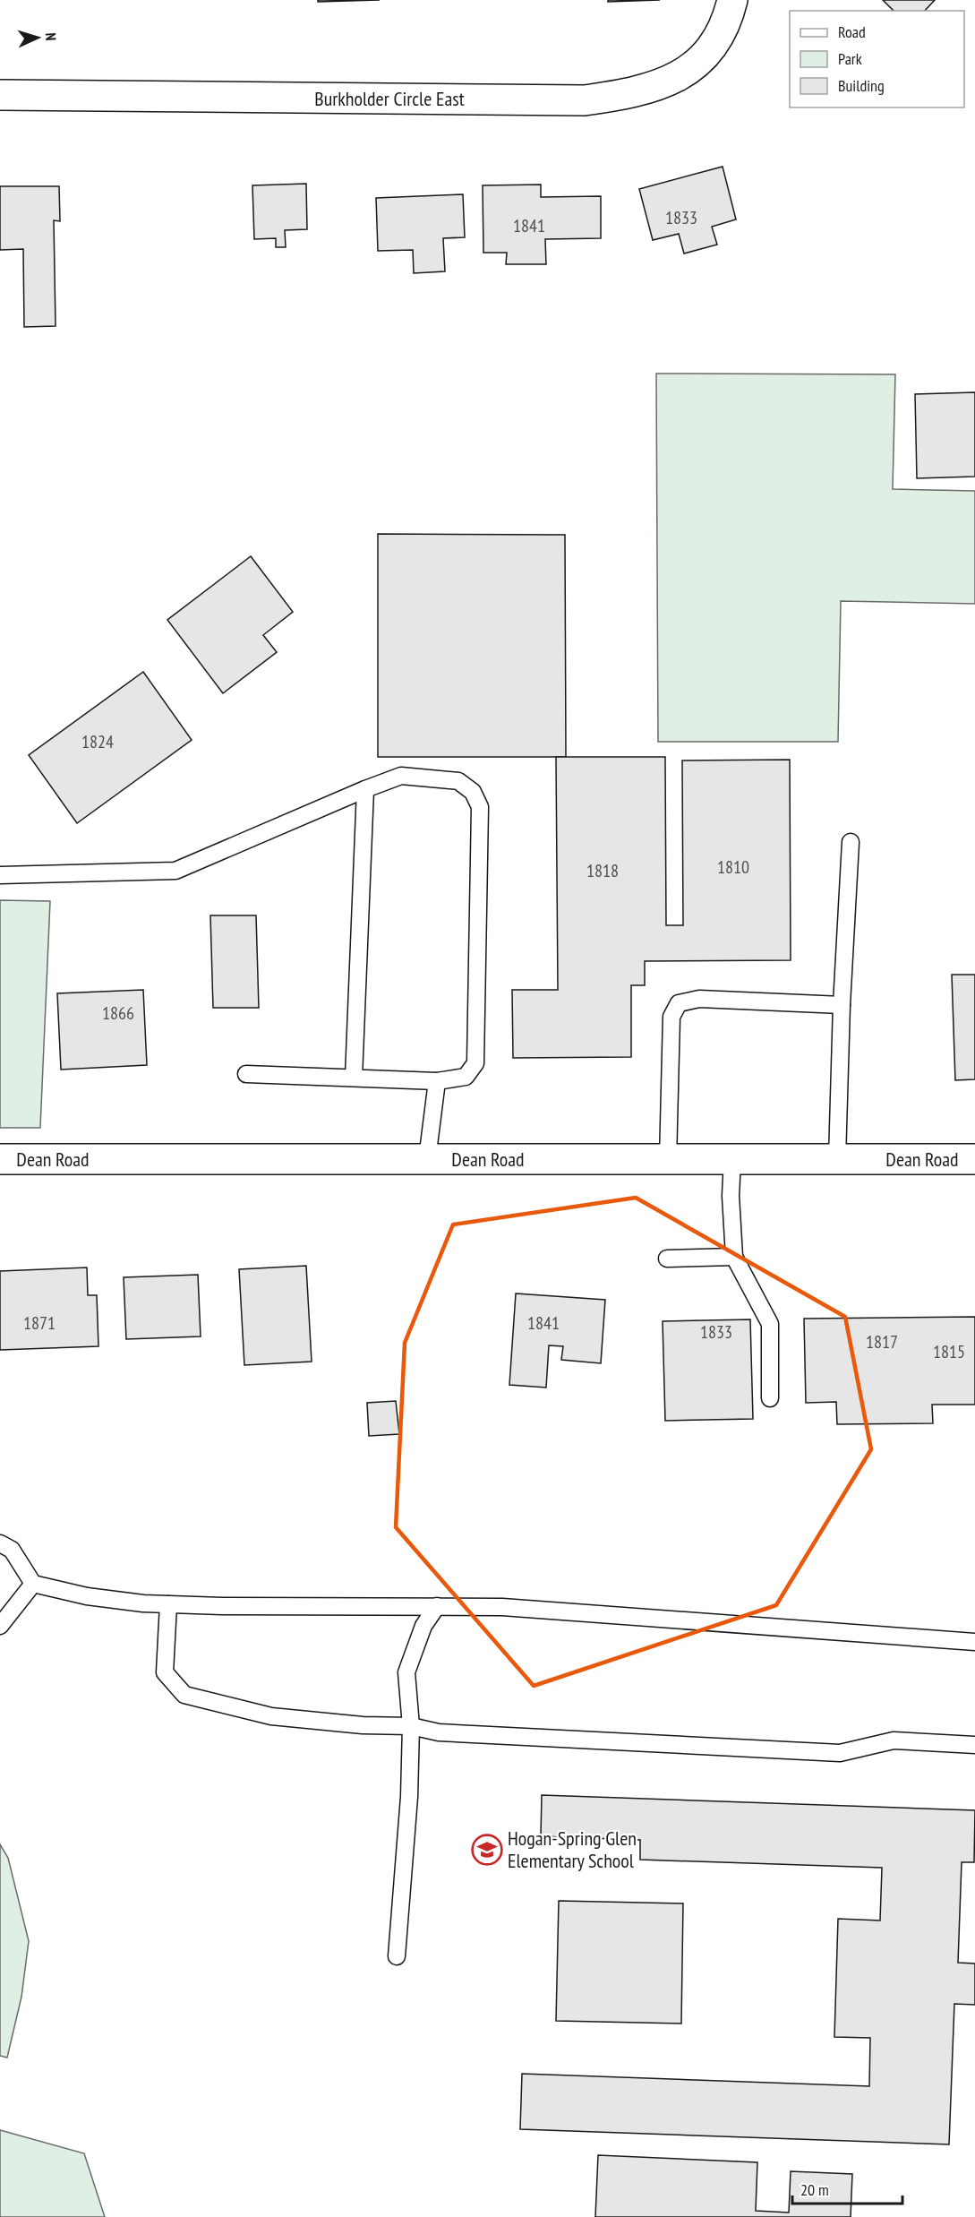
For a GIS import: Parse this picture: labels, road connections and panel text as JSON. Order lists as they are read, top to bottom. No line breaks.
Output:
{"streets":{"main road":["Burkholder Circle East","Dean Road"]},"places":{"school or university":["Hogan-Spring Glen Elementary School"]},"house_numbers":["1833","1841","1824","1810","1818","1866","1871","1841","1833","1817","1815"],"legend":["Road","Park","Building"],"scale_bar":"20 m","north":"right"}
